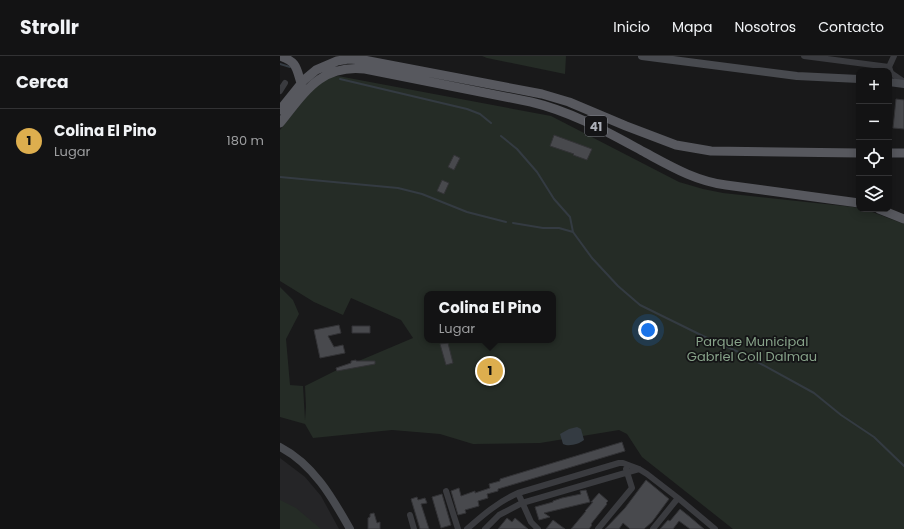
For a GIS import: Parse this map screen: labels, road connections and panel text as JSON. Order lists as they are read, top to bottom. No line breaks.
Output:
{"streets":{"main road":["41"]},"parks":["Parque Municipal Gabriel Coll Dalmau"],"page":{"header":"Strollr","nav":["Inicio","Mapa","Nosotros","Contacto"],"heading":"Cerca","map_buttons":["+","−"],"list":[{"mark":"1","name":"Colina El Pino","note":"Lugar","value":"180 m"}],"popup":["Colina El Pino","Lugar"],"pins":"1"}}
